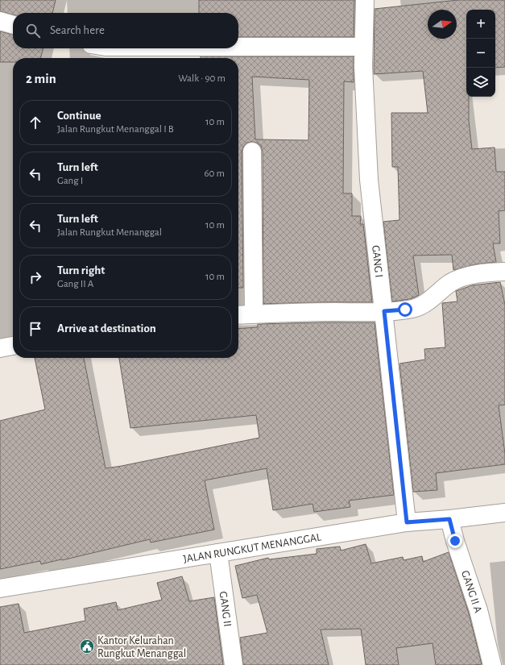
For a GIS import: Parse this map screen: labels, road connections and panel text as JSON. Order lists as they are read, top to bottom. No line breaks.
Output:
{"streets":{"street":["GANG I","JALAN RUNGKUT MENANGGAL","GANG II A","GANG II"]},"crossings":[["GANG I","JALAN RUNGKUT MENANGGAL"],["JALAN RUNGKUT MENANGGAL","GANG II A"],["JALAN RUNGKUT MENANGGAL","GANG II"]],"places":{"public building":["Kantor Kelurahan Rungkut Menanggal"]},"north":"right","page":{"map_buttons":["+","−"],"search":"Search here","heading":["2 min","Walk · 90 m"],"list":[["Continue","Jalan Rungkut Menanggal I B","10 m"],["Turn left","Gang I","60 m"],["Turn left","Jalan Rungkut Menanggal","10 m"],["Turn right","Gang II A","10 m"],"Arrive at destination"]}}
